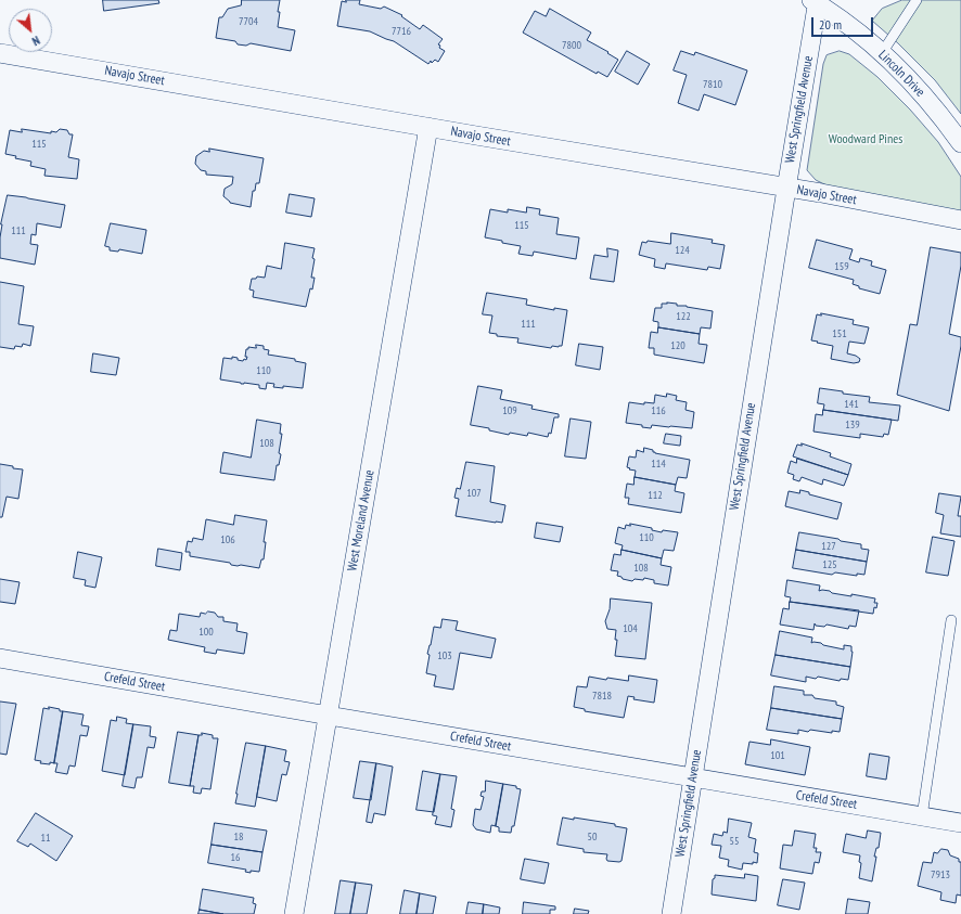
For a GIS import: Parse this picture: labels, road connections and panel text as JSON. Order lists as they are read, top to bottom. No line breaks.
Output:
{"streets":{"street":["Lincoln Drive","Navajo Street","West Springfield Avenue","West Moreland Avenue","Crefeld Street"]},"crossings":[["Lincoln Drive","West Springfield Avenue"],["Navajo Street","West Springfield Avenue"],["Navajo Street","West Moreland Avenue"],["West Springfield Avenue","Crefeld Street"],["West Moreland Avenue","Crefeld Street"]],"parks":["Woodward Pines"],"house_numbers":["7704","7716","7800","7810","115","115","111","124","159","122","111","151","120","110","141","109","116","139","108","114","107","112","110","106","127","125","108","104","100","103","7818","101","18","50","11","55","16","7913"],"scale_bar":"20 m","north":"bottom right"}
